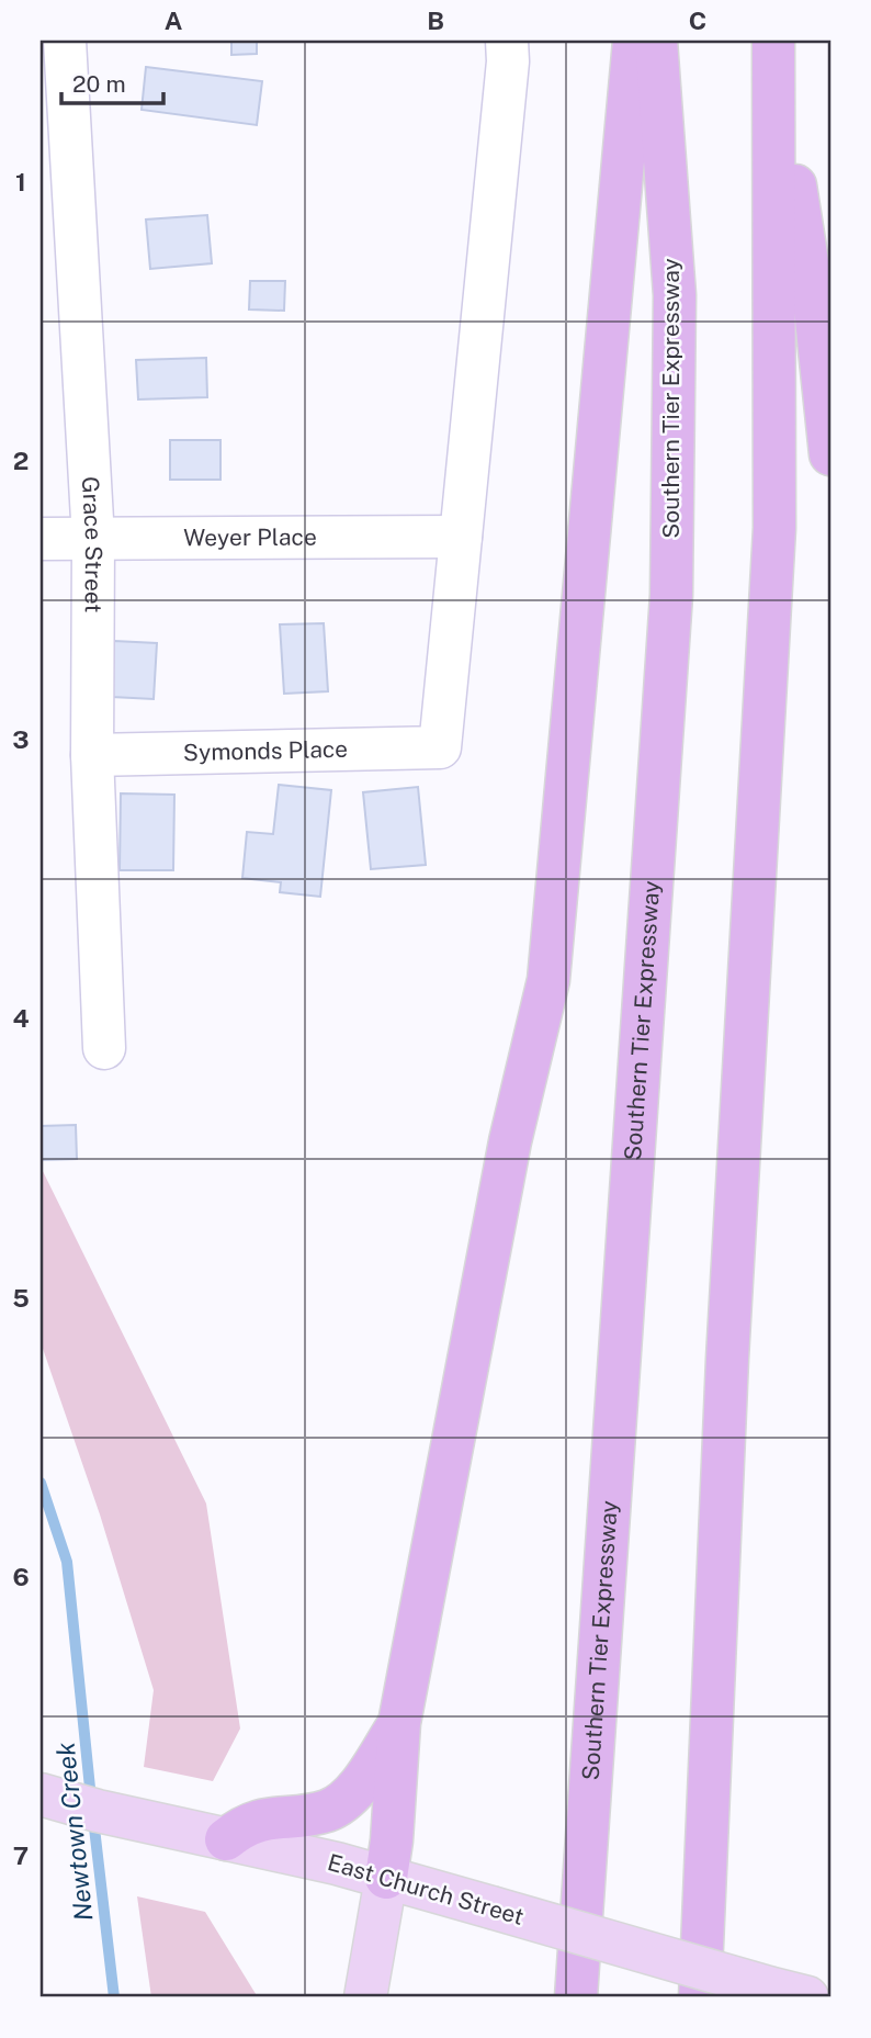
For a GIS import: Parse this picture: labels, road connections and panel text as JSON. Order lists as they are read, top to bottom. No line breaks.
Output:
{"streets":{"highway":["Southern Tier Expressway"],"main road":["East Church Street"],"street":["Weyer Place","Grace Street","Symonds Place"]},"crossings":[["Weyer Place","Grace Street"],["Weyer Place","Symonds Place"],["Grace Street","Symonds Place"]],"water":["Newtown Creek"],"scale_bar":"20 m","grid":{"columns":["A","B","C"],"rows":["1","2","3","4","5","6","7"]}}
